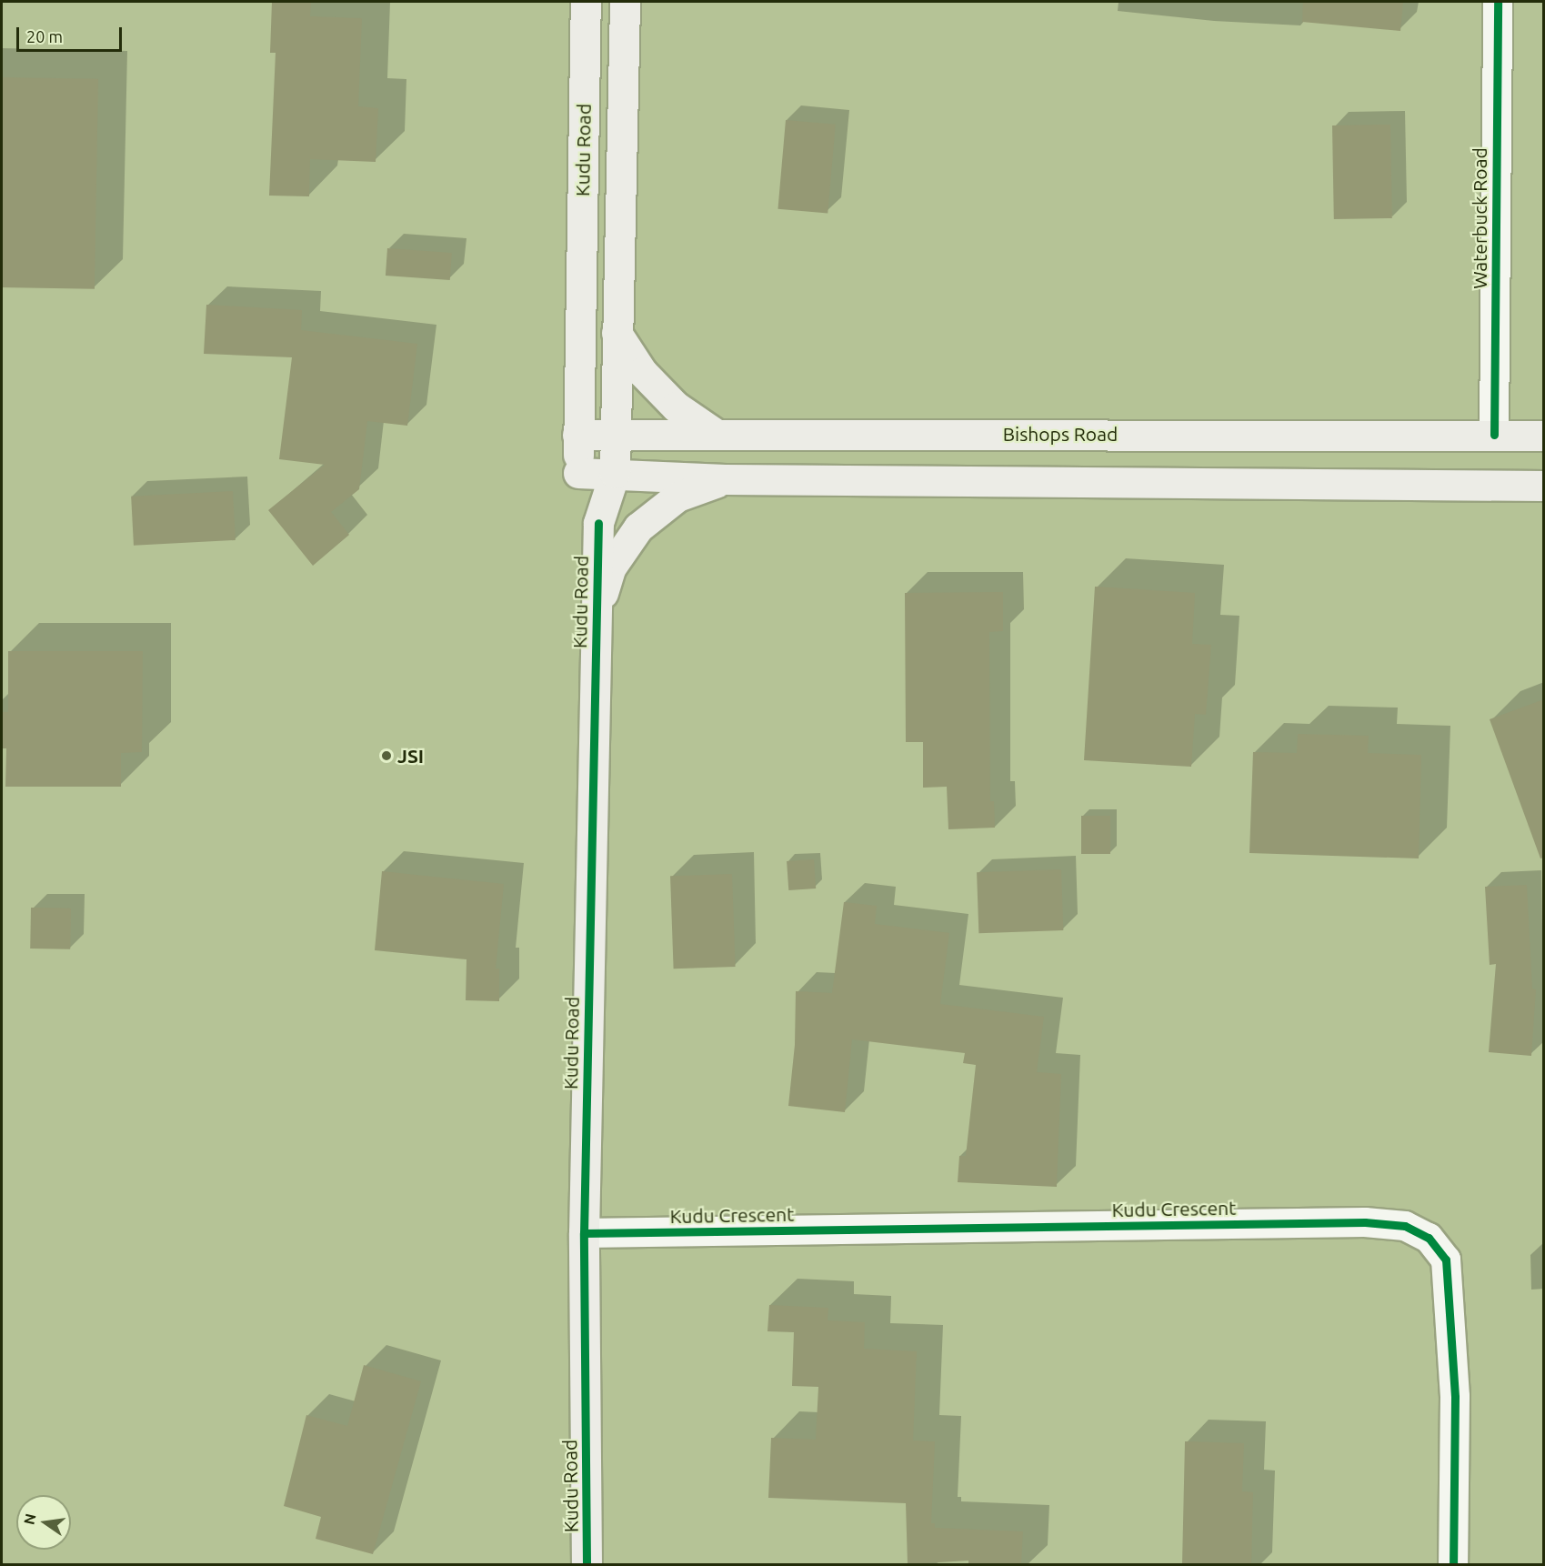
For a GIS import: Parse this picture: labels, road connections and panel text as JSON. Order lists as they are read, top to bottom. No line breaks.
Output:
{"streets":{"main road":["Kudu Road","Bishops Road"],"street":["Waterbuck Road","Kudu Crescent"]},"crossings":[["Kudu Road","Bishops Road"],["Kudu Road","Kudu Crescent"],["Waterbuck Road","Bishops Road"]],"places":["JSI"],"scale_bar":"20 m","north":"left"}
